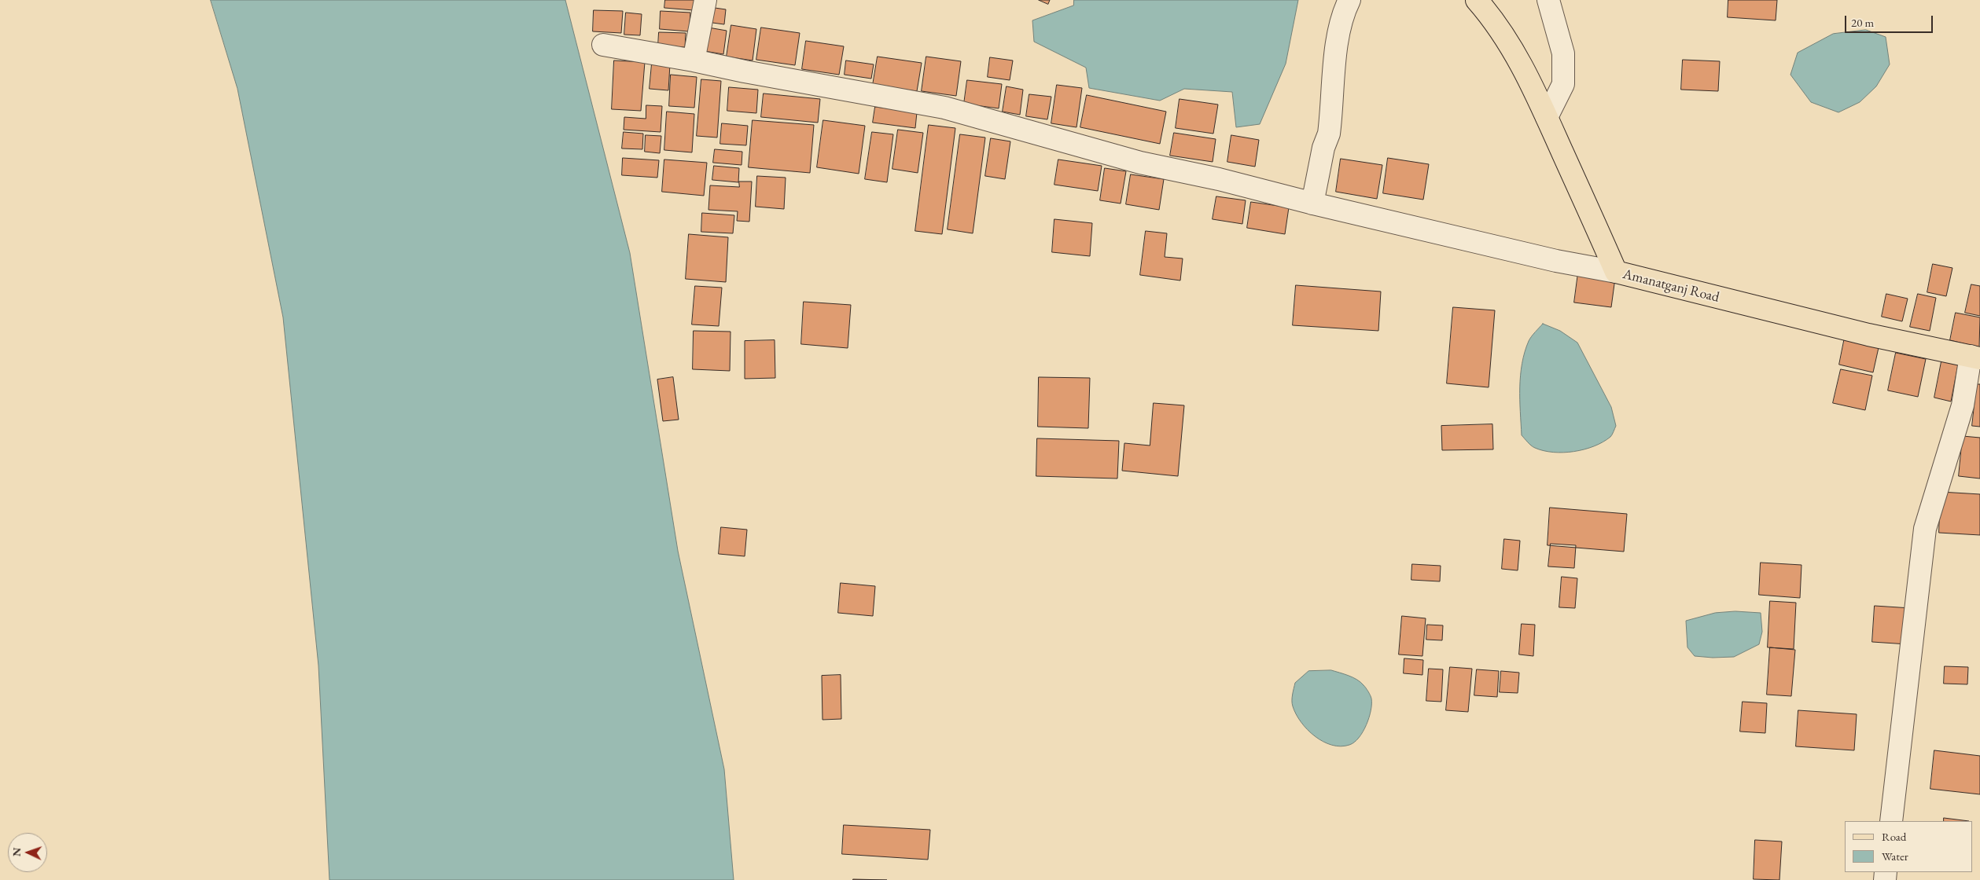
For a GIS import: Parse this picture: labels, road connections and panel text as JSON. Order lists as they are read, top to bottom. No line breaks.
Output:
{"streets":{"main road":["Amanatganj Road"]},"legend":["Road","Water"],"scale_bar":"20 m","north":"left"}
